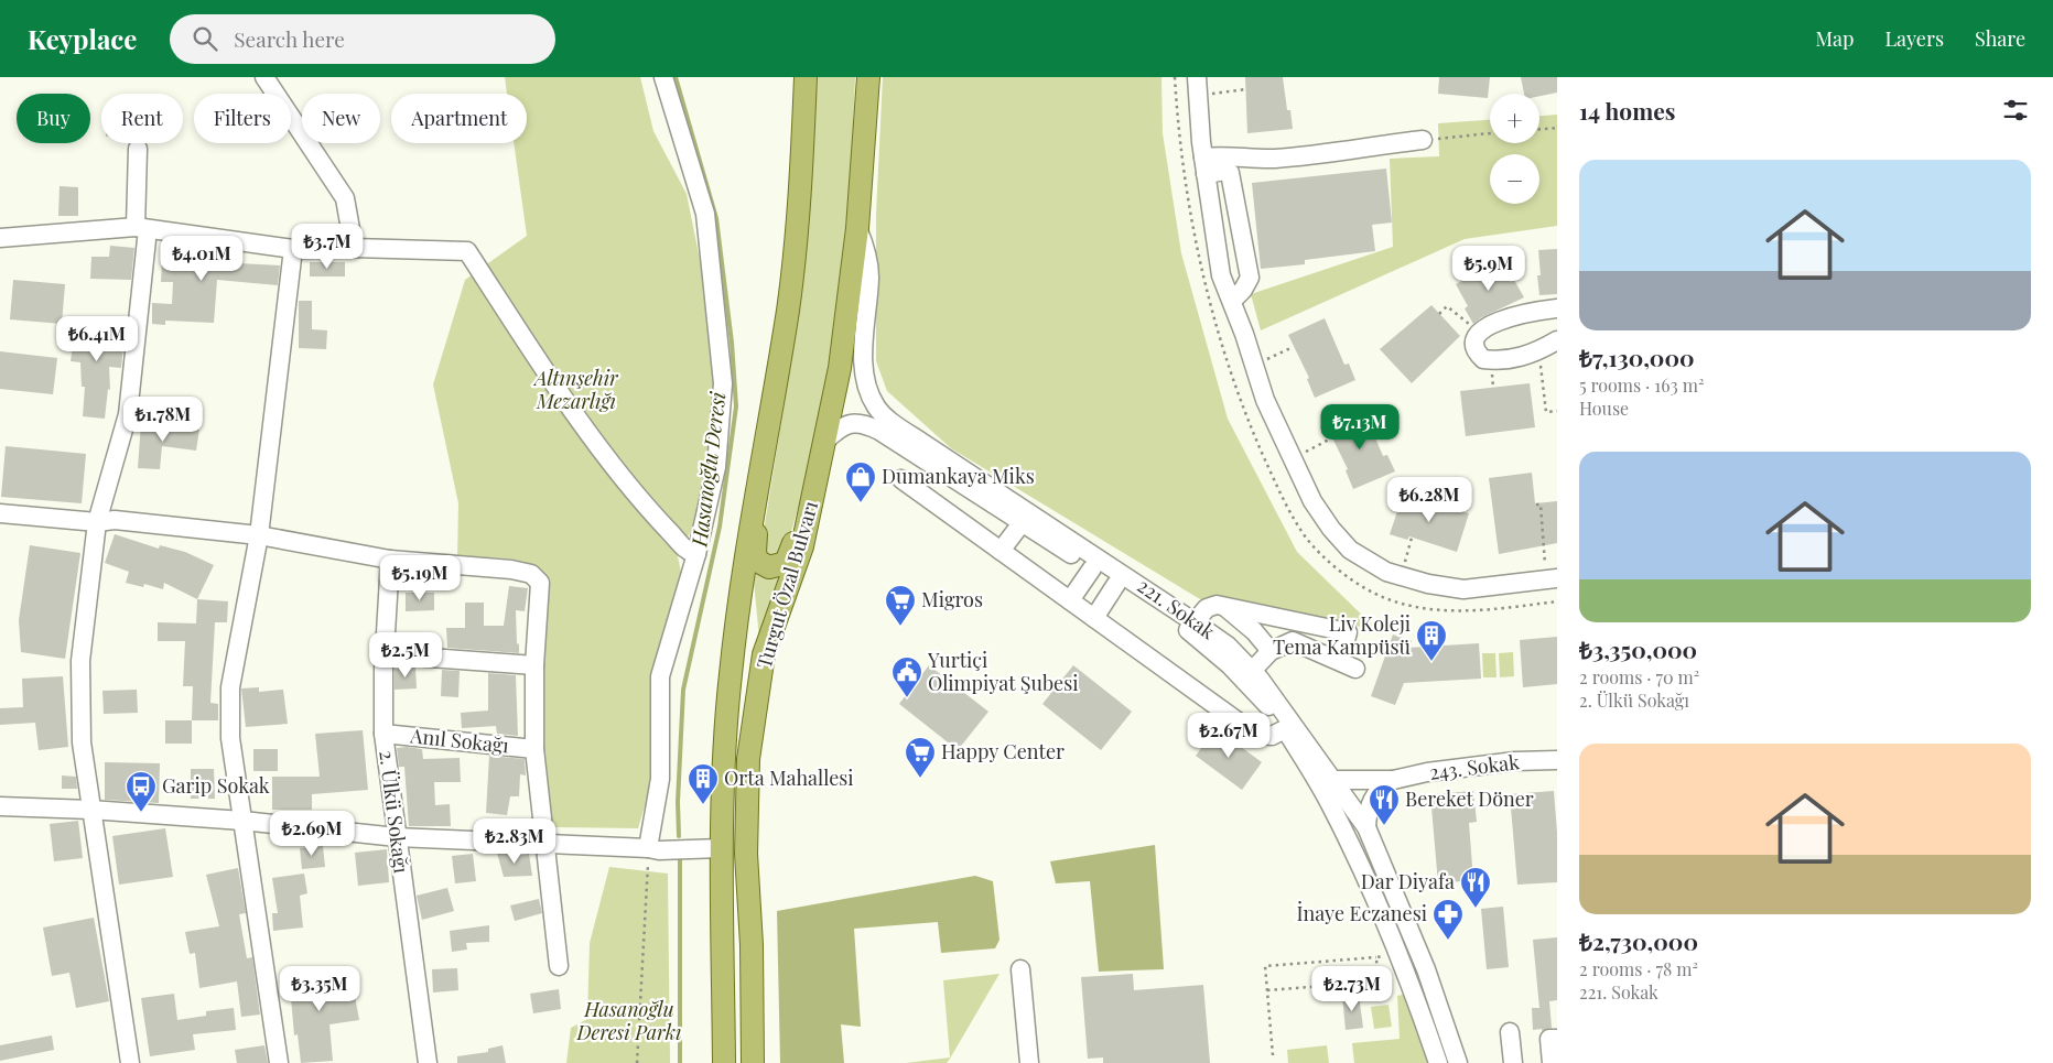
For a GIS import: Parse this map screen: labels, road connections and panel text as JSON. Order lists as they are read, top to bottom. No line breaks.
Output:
{"streets":{"main road":["Turgut Özal Bulvarı"],"street":["221. Sokak","Anıl Sokağı","243. Sokak","2. Ülkü Sokağı"]},"crossings":[["Turgut Özal Bulvarı","221. Sokak"],["221. Sokak","243. Sokak"],["Anıl Sokağı","2. Ülkü Sokağı"]],"water":["Hasanoğlu Deresi"],"parks":["Altınşehir Mezarlığı","Hasanoğlu Deresi Parkı"],"places":{"shop":["Dumankaya Miks"],"supermarket":["Migros","Happy Center"],"building":["Liv Koleji Tema Kampüsü","Orta Mahallesi"],"public building":["Yurtiçi Olimpiyat Şubesi"],"bus stop":["Garip Sokak"],"restaurant":["Bereket Döner","Dar Diyafa"],"pharmacy":["İnaye Eczanesi"]},"page":{"header":"Keyplace","search":"Search here","nav":["Map","Layers","Share"],"heading":"14 homes","map_buttons":["+","−"],"chip":["Buy","Rent","Filters","New","Apartment"],"list":[{"name":"₺7,130,000","note":"5 rooms · 163 m² · House"},{"name":"₺3,350,000","note":"2 rooms · 70 m² · 2. Ülkü Sokağı"},{"name":"₺2,730,000","note":"2 rooms · 78 m² · 221. Sokak"}],"price":["₺3.7M","₺4.01M","₺5.9M","₺6.41M","₺1.78M","₺7.13M","₺6.28M","₺5.19M","₺2.5M","₺2.67M","₺2.69M","₺2.83M","₺3.35M","₺2.73M"]}}
